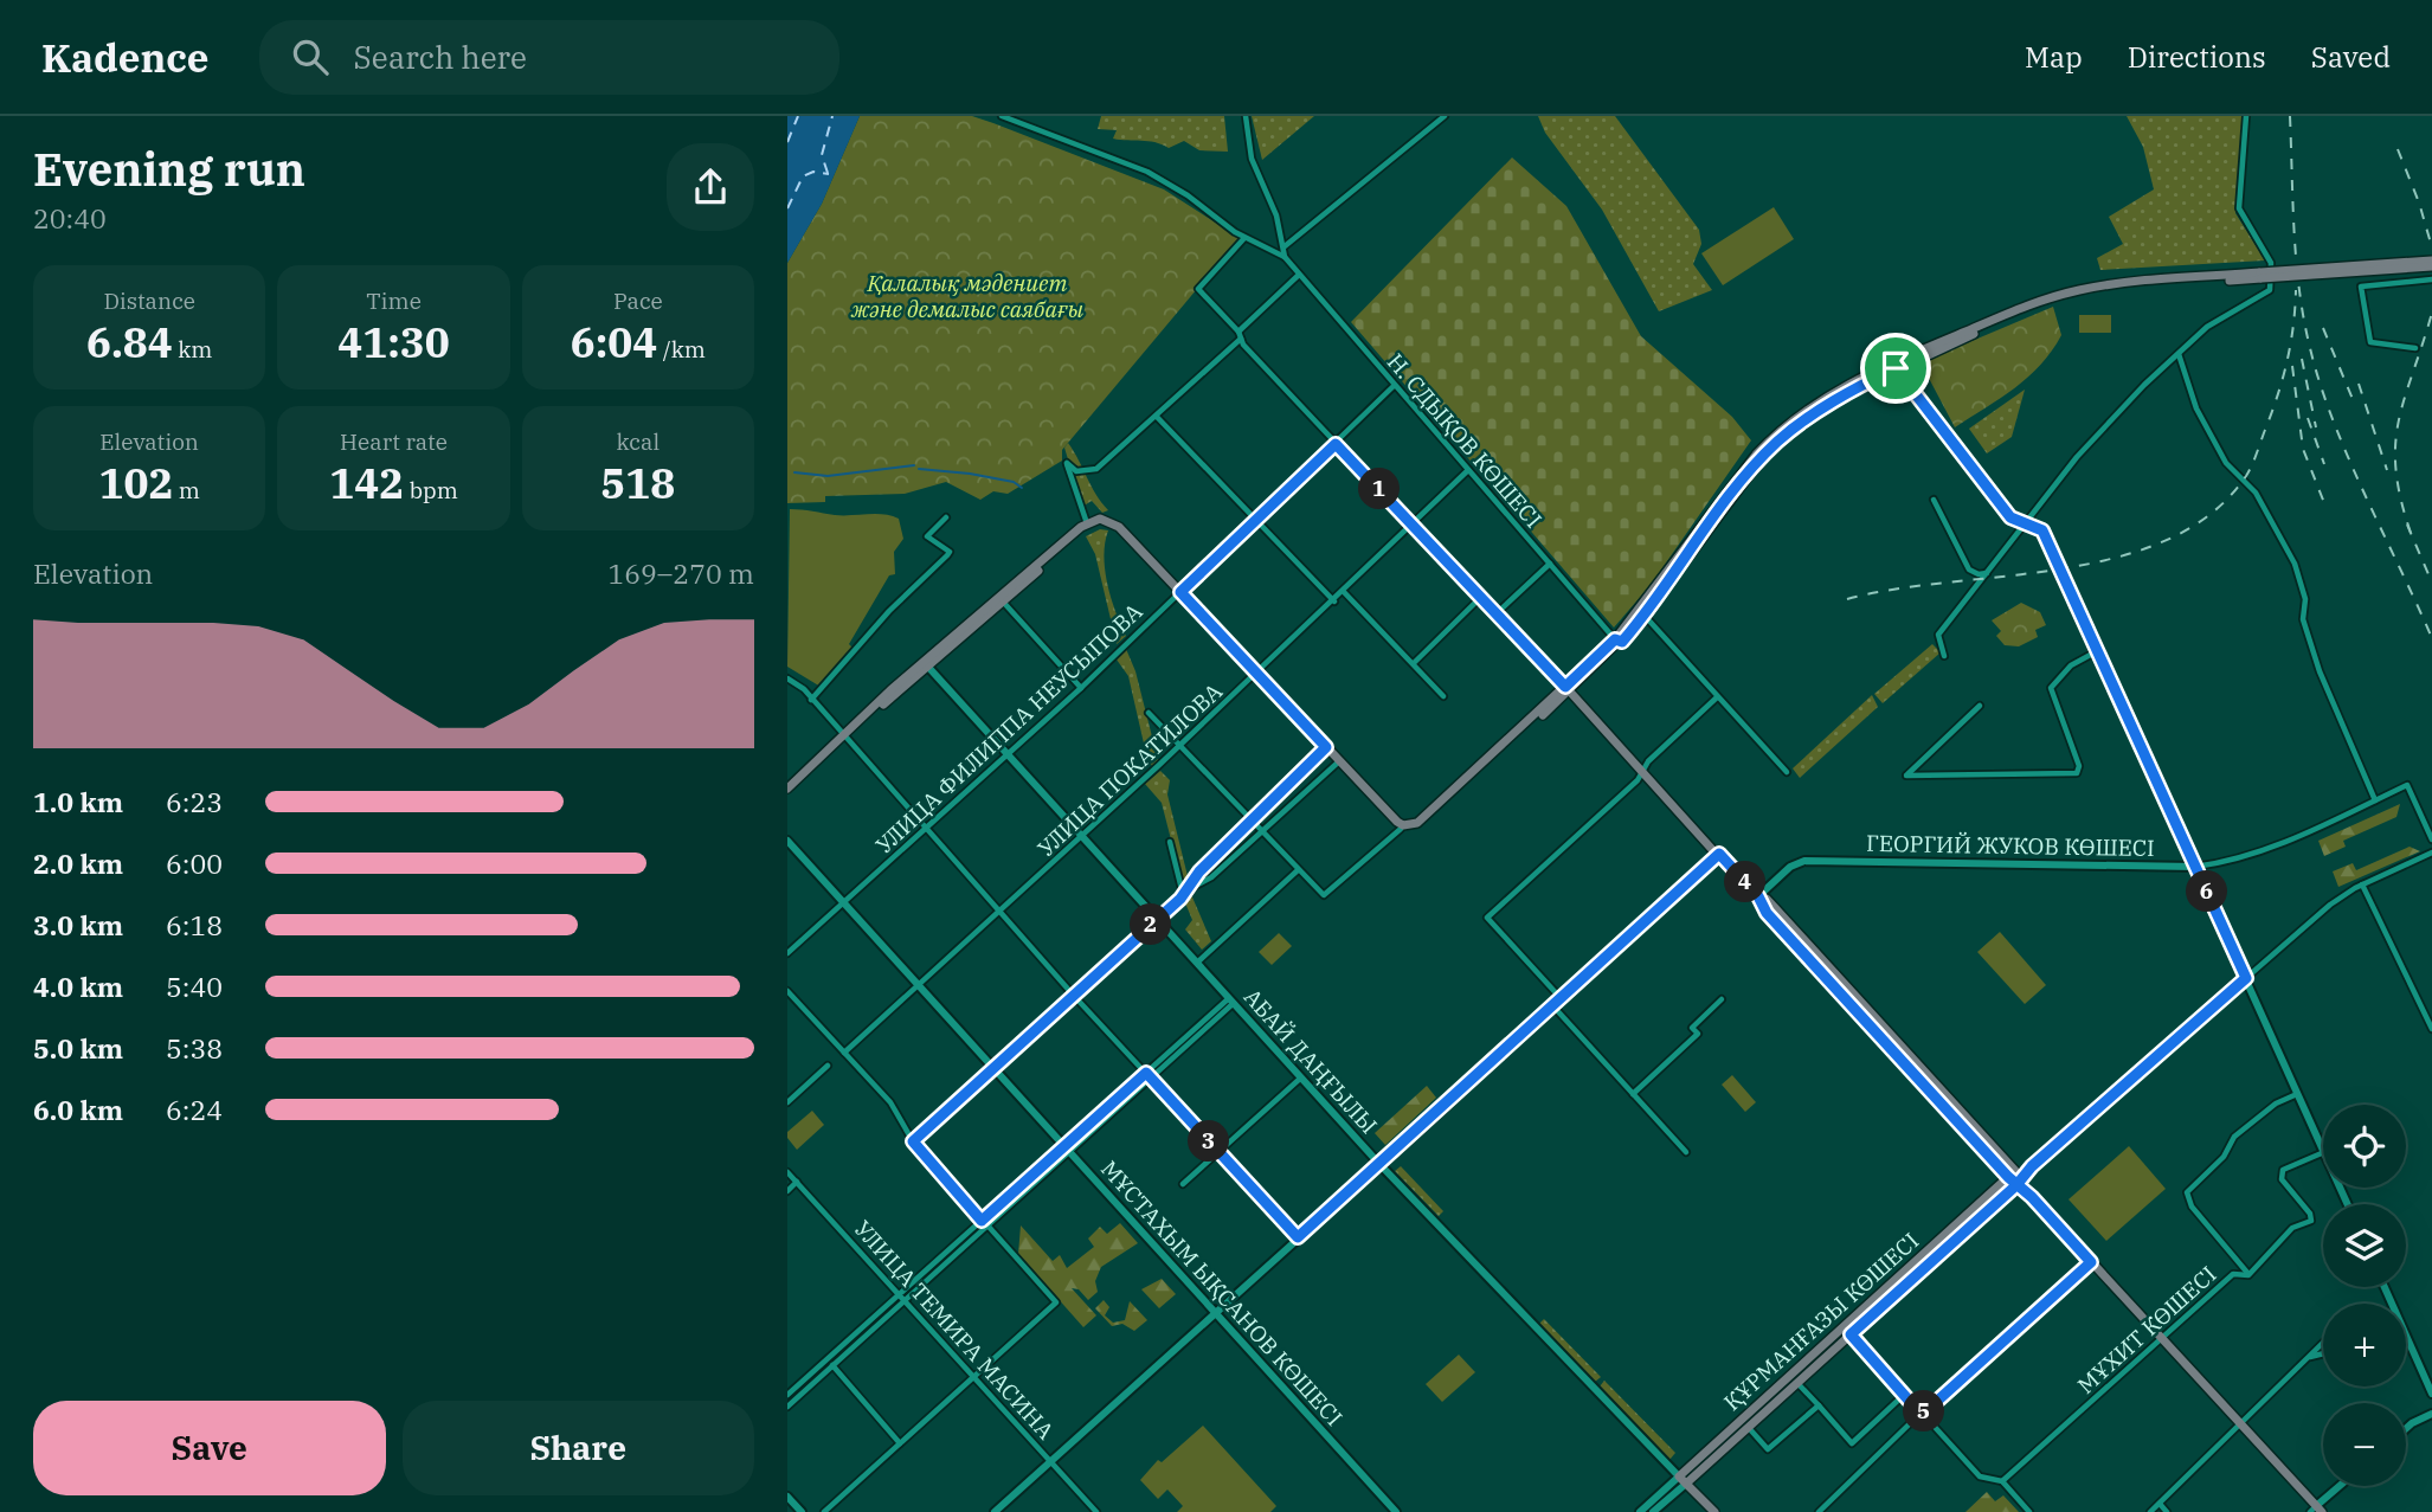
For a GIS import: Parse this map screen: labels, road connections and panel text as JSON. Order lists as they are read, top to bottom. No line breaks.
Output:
{"streets":{"main road":["ГЕОРГИЙ ЖУКОВ КӨШЕСІ","АБАЙ ДАҢҒЫЛЫ","МҰСТАХЫМ ЫҚСАНОВ КӨШЕСІ","ҚҰРМАНҒАЗЫ КӨШЕСІ"],"street":["Н. СДЫҚОВ КӨШЕСІ","УЛИЦА ФИЛИППА НЕУСЫПОВА","УЛИЦА ПОКАТИЛОВА","УЛИЦА ТЕМИРА МАСИНА","МҰХИТ КӨШЕСІ"]},"crossings":[["Н. СДЫҚОВ КӨШЕСІ","УЛИЦА ФИЛИППА НЕУСЫПОВА"],["Н. СДЫҚОВ КӨШЕСІ","УЛИЦА ПОКАТИЛОВА"],["УЛИЦА ФИЛИППА НЕУСЫПОВА","АБАЙ ДАҢҒЫЛЫ"],["УЛИЦА ФИЛИППА НЕУСЫПОВА","МҰСТАХЫМ ЫҚСАНОВ КӨШЕСІ"],["УЛИЦА ПОКАТИЛОВА","АБАЙ ДАҢҒЫЛЫ"],["УЛИЦА ПОКАТИЛОВА","МҰСТАХЫМ ЫҚСАНОВ КӨШЕСІ"],["АБАЙ ДАҢҒЫЛЫ","ҚҰРМАНҒАЗЫ КӨШЕСІ"]],"parks":["Қалалық мәдениет және демалыс саябағы"],"page":{"header":"Kadence","search":"Search here","nav":["Map","Directions","Saved"],"heading":["Evening run","20:40"],"stats":[["Distance","6.84 km"],["Time","41:30"],["Pace","6:04 /km"],["Elevation","102 m"],["Heart rate","142 bpm"],["kcal","518"]],"pins":["1","4","6","2","3","5"],"chart":["Elevation","169–270 m"],"list":[{"name":"1.0 km","note":"6:23"},{"name":"2.0 km","note":"6:00"},{"name":"3.0 km","note":"6:18"},{"name":"4.0 km","note":"5:40"},{"name":"5.0 km","note":"5:38"},{"name":"6.0 km","note":"6:24"}],"map_buttons":["+","−"],"buttons":["Save","Share"]}}
